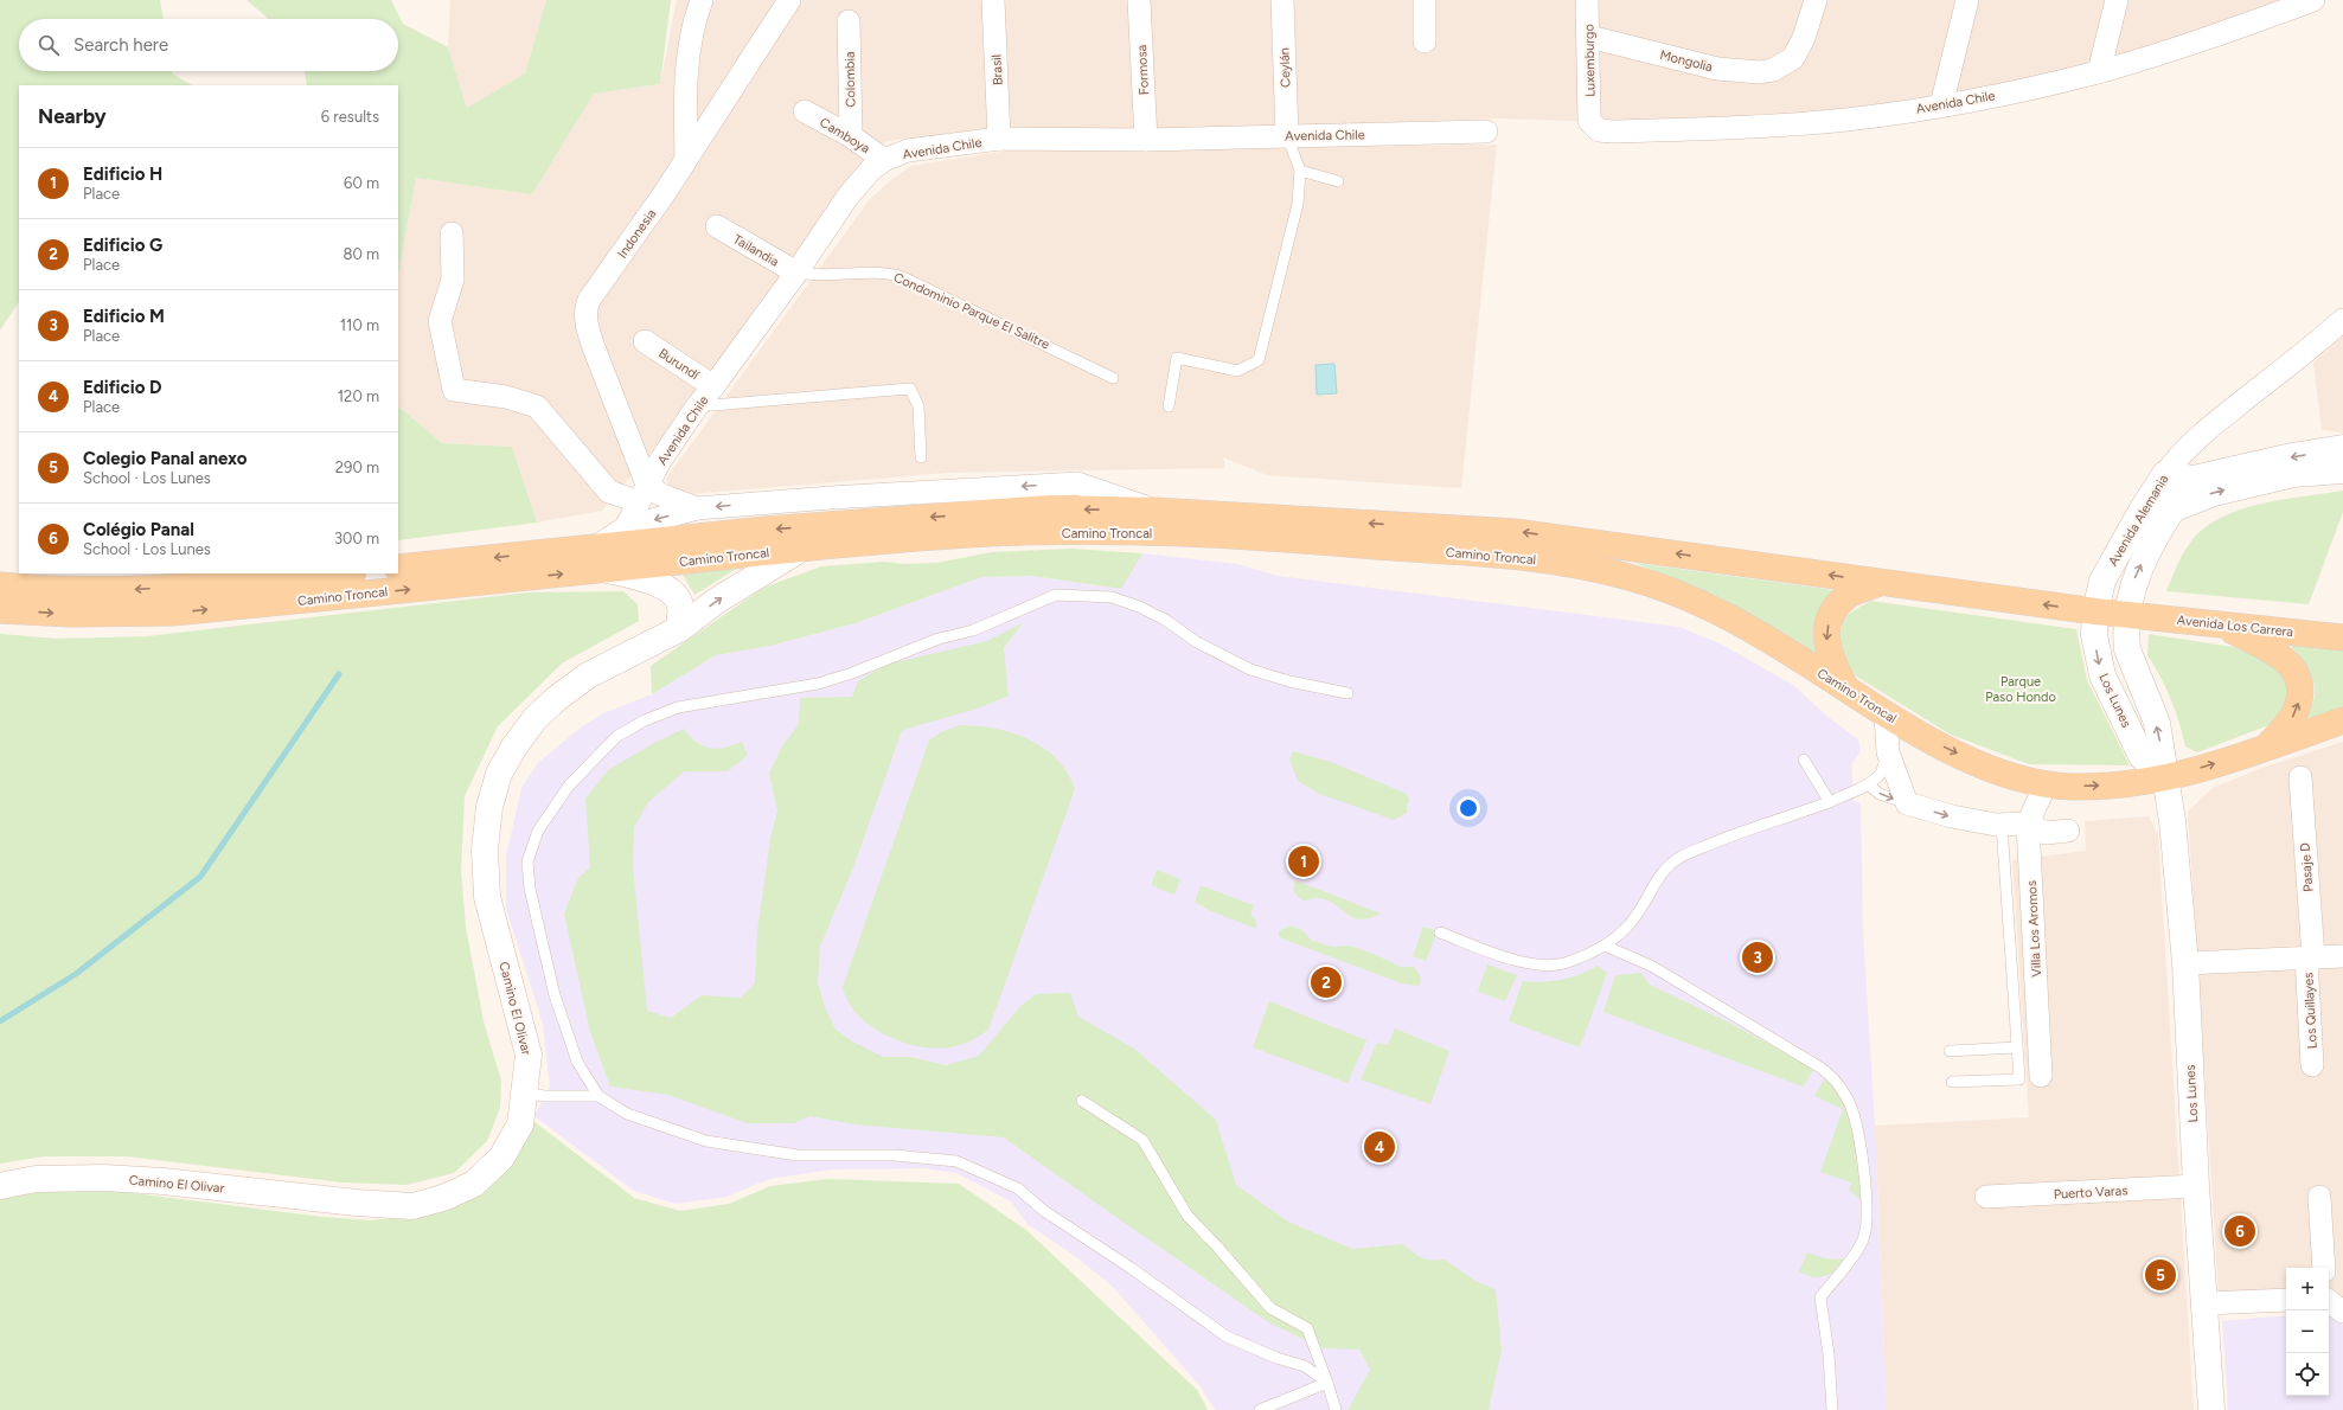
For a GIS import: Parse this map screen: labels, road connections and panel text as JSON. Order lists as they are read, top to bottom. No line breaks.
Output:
{"streets":{"main road":["Camino Troncal","Avenida Los Carrera"],"street":["Luxemburgo","Mongolia","Ceylán","Brasil","Formosa","Colombia","Avenida Chile","Camboya","Indonesia","Tailandia","Burundí","Avenida Alemania","Los Lunes","Pasaje D","Villa Los Aromos","Camino El Olivar","Los Quillayes","Puerto Varas"],"lane":["Condominio Parque El Salitre"]},"crossings":[["Luxemburgo","Mongolia"],["Luxemburgo","Avenida Chile"],["Ceylán","Avenida Chile"],["Brasil","Avenida Chile"],["Formosa","Avenida Chile"],["Colombia","Camboya"],["Avenida Chile","Camboya"],["Avenida Chile","Indonesia"],["Avenida Chile","Tailandia"],["Avenida Chile","Condominio Parque El Salitre"],["Avenida Chile","Burundí"],["Avenida Chile","Camino Troncal"],["Indonesia","Camino Troncal"],["Tailandia","Condominio Parque El Salitre"],["Avenida Alemania","Camino Troncal"],["Avenida Alemania","Avenida Los Carrera"],["Avenida Alemania","Los Lunes"],["Camino Troncal","Avenida Los Carrera"],["Camino Troncal","Los Lunes"],["Camino Troncal","Camino El Olivar"],["Avenida Los Carrera","Los Lunes"],["Los Lunes","Puerto Varas"],["Pasaje D","Los Quillayes"]],"parks":["Parque Paso Hondo"],"page":{"search":"Search here","heading":["Nearby","6 results"],"list":[{"mark":"1","name":"Edificio H","note":"Place","value":"60 m"},{"mark":"2","name":"Edificio G","note":"Place","value":"80 m"},{"mark":"3","name":"Edificio M","note":"Place","value":"110 m"},{"mark":"4","name":"Edificio D","note":"Place","value":"120 m"},{"mark":"5","name":"Colegio Panal anexo","note":"School · Los Lunes","value":"290 m"},{"mark":"6","name":"Colégio Panal","note":"School · Los Lunes","value":"300 m"}],"pins":["1","3","2","4","6","5"],"map_buttons":["+","−"]}}
